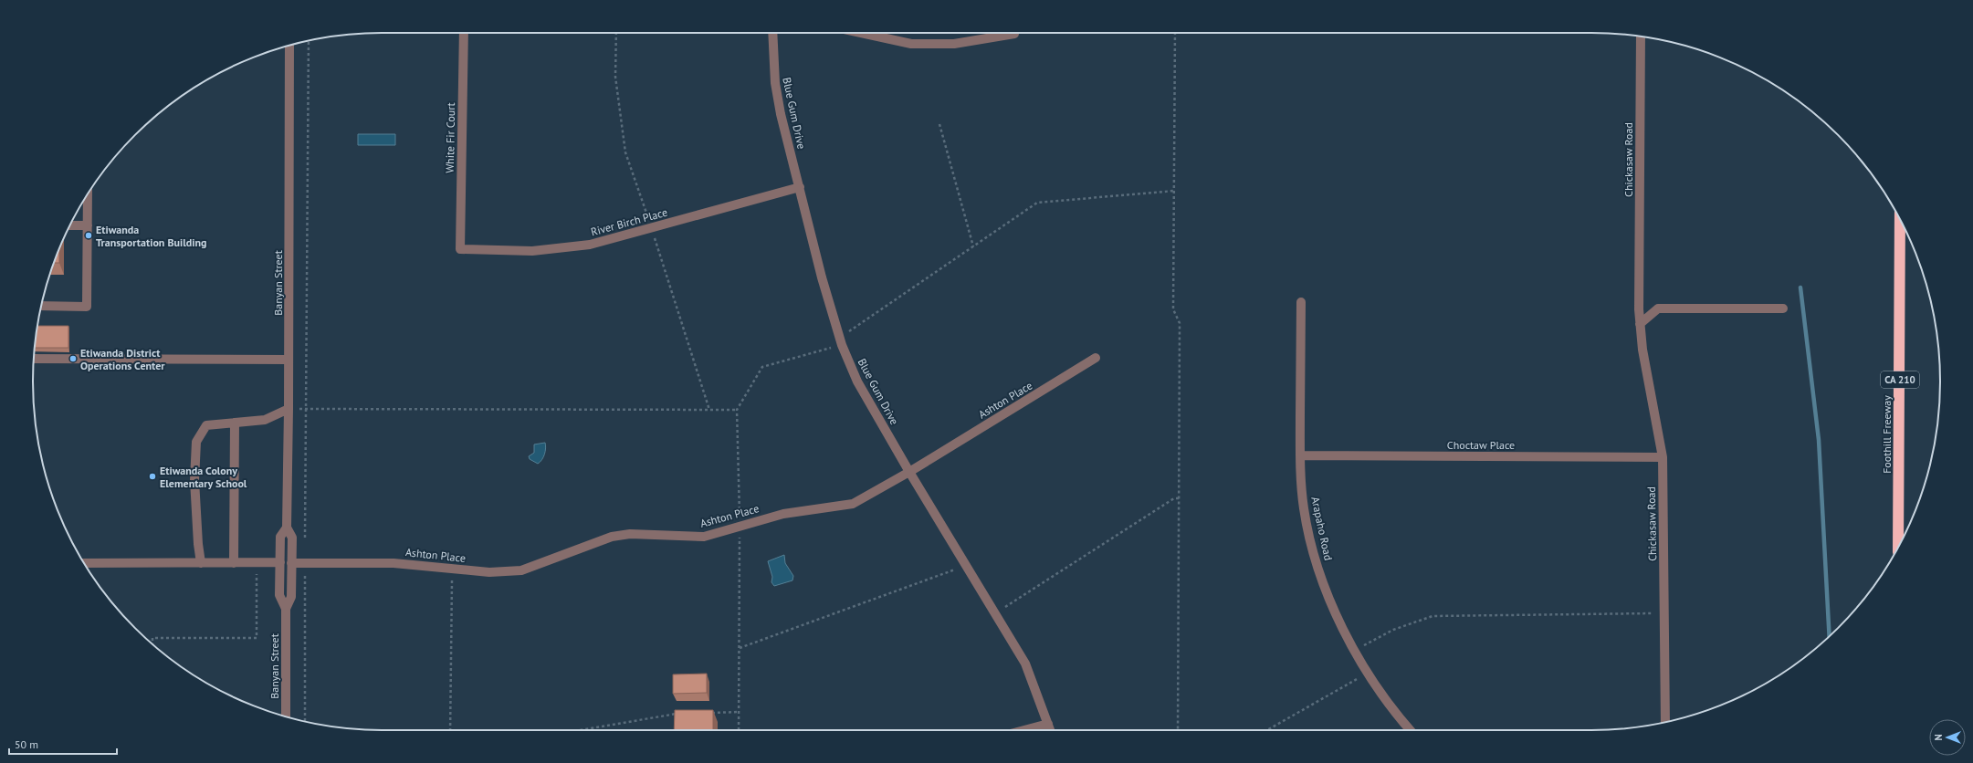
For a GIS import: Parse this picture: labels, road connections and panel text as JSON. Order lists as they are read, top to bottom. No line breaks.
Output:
{"streets":{"highway":["CA 210","Foothill Freeway"],"street":["Blue Gum Drive","White Fir Court","Chickasaw Road","River Birch Place","Banyan Street","Ashton Place","Choctaw Place","Arapaho Road"]},"crossings":[["Blue Gum Drive","River Birch Place"],["Blue Gum Drive","Ashton Place"],["White Fir Court","River Birch Place"],["Chickasaw Road","Choctaw Place"],["Banyan Street","Ashton Place"],["Choctaw Place","Arapaho Road"]],"places":["Etiwanda Transportation Building","Etiwanda District Operations Center","Etiwanda Colony Elementary School"],"scale_bar":"50 m","north":"left"}
